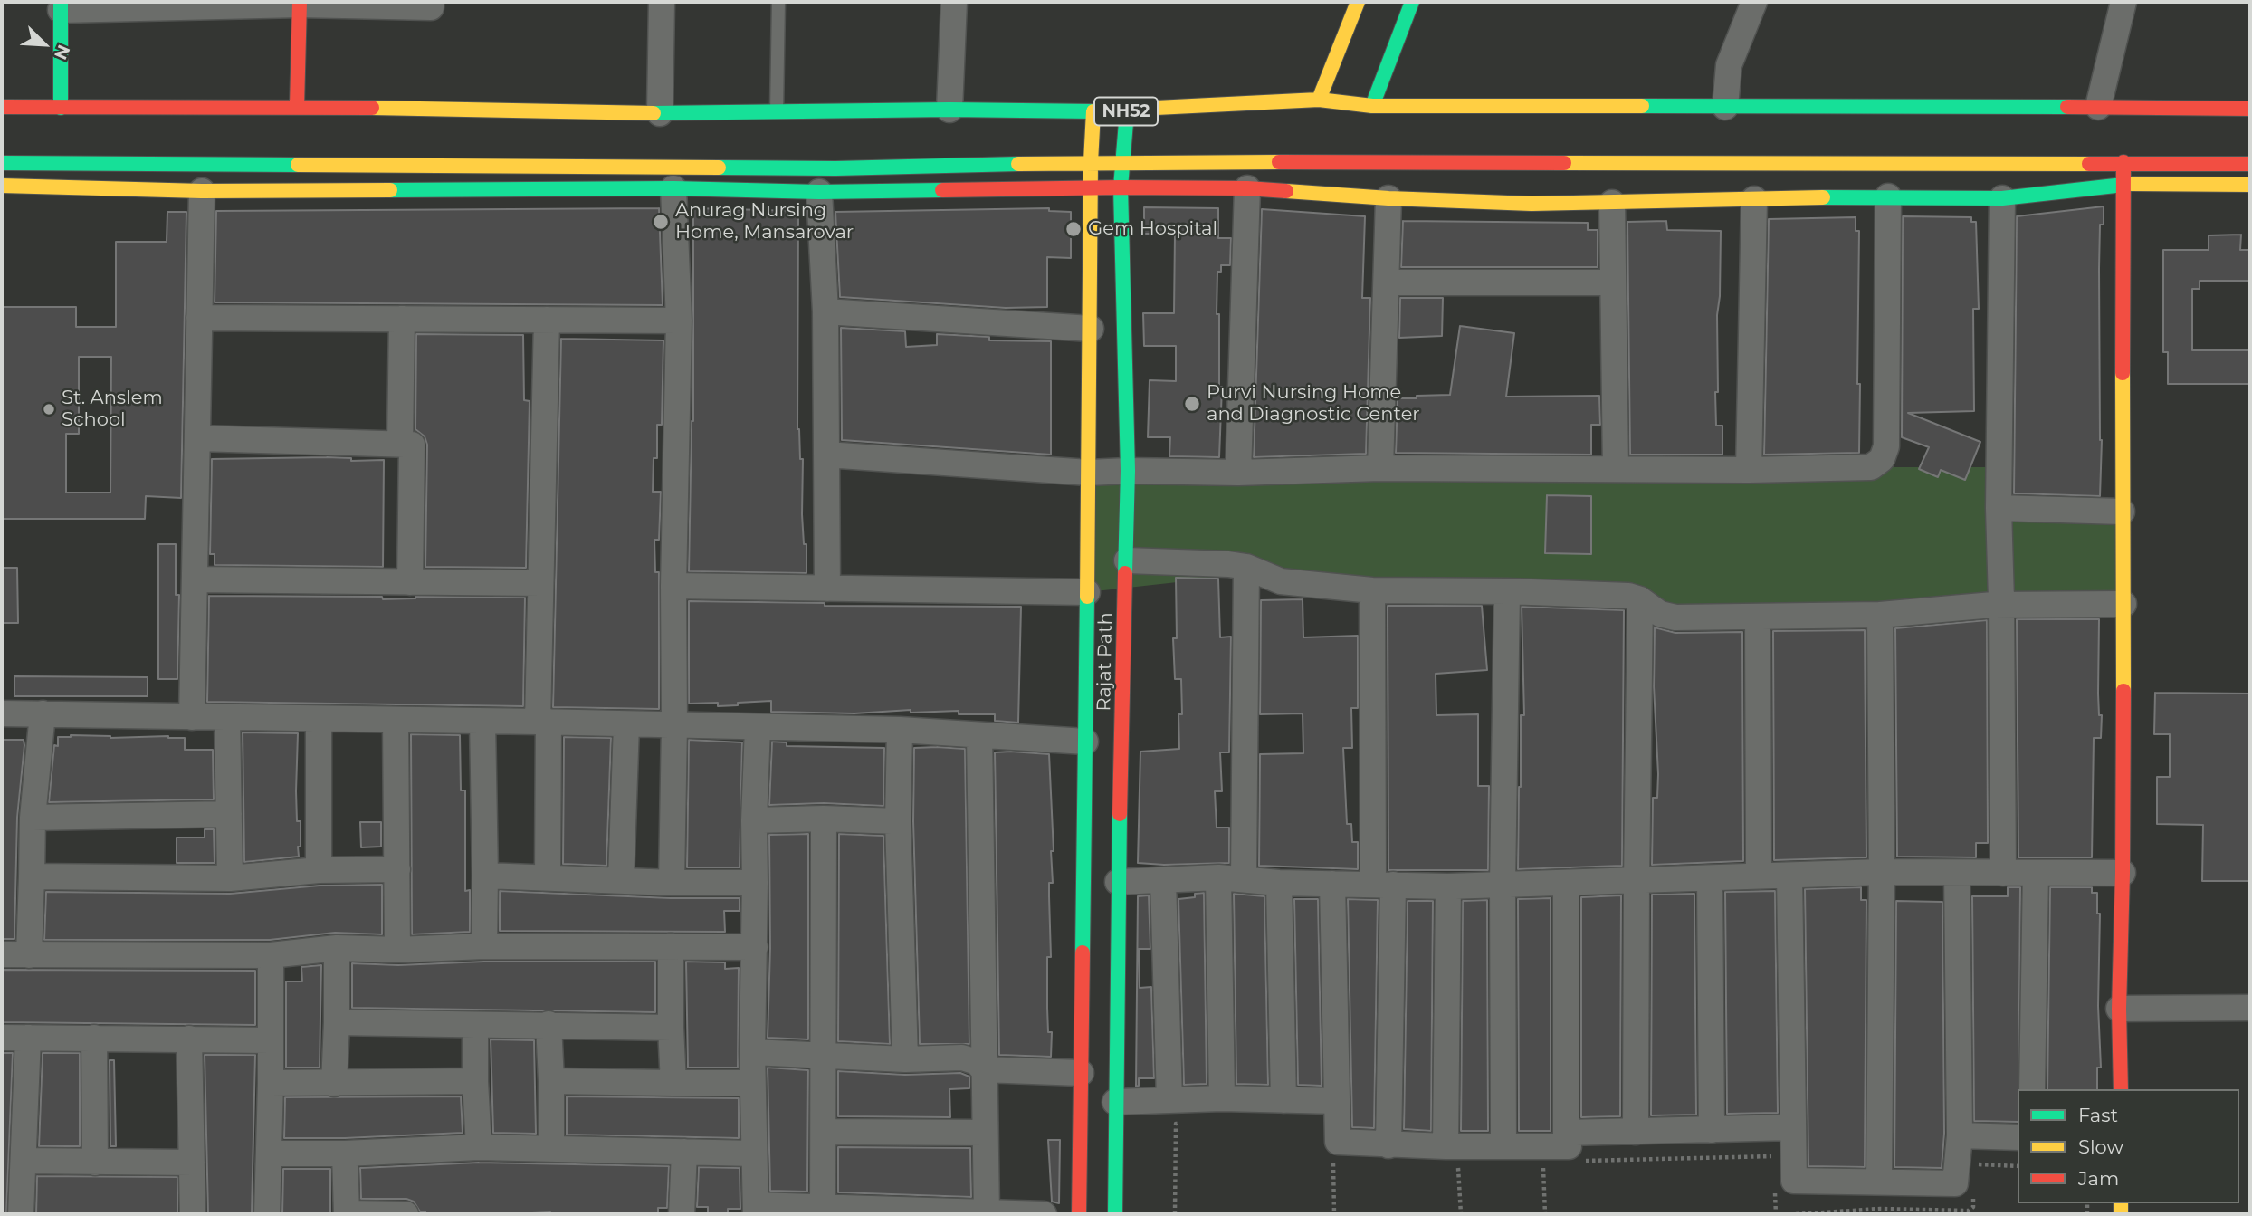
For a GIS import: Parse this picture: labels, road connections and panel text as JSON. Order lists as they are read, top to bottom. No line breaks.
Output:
{"streets":{"main road":["NH52","Rajat Path"]},"crossings":[["NH52","Rajat Path"]],"places":["Anurag Nursing Home, Mansarovar","Gem Hospital","Purvi Nursing Home and Diagnostic Center","St. Anslem School"],"legend":["Fast","Slow","Jam"],"north":"bottom right"}
